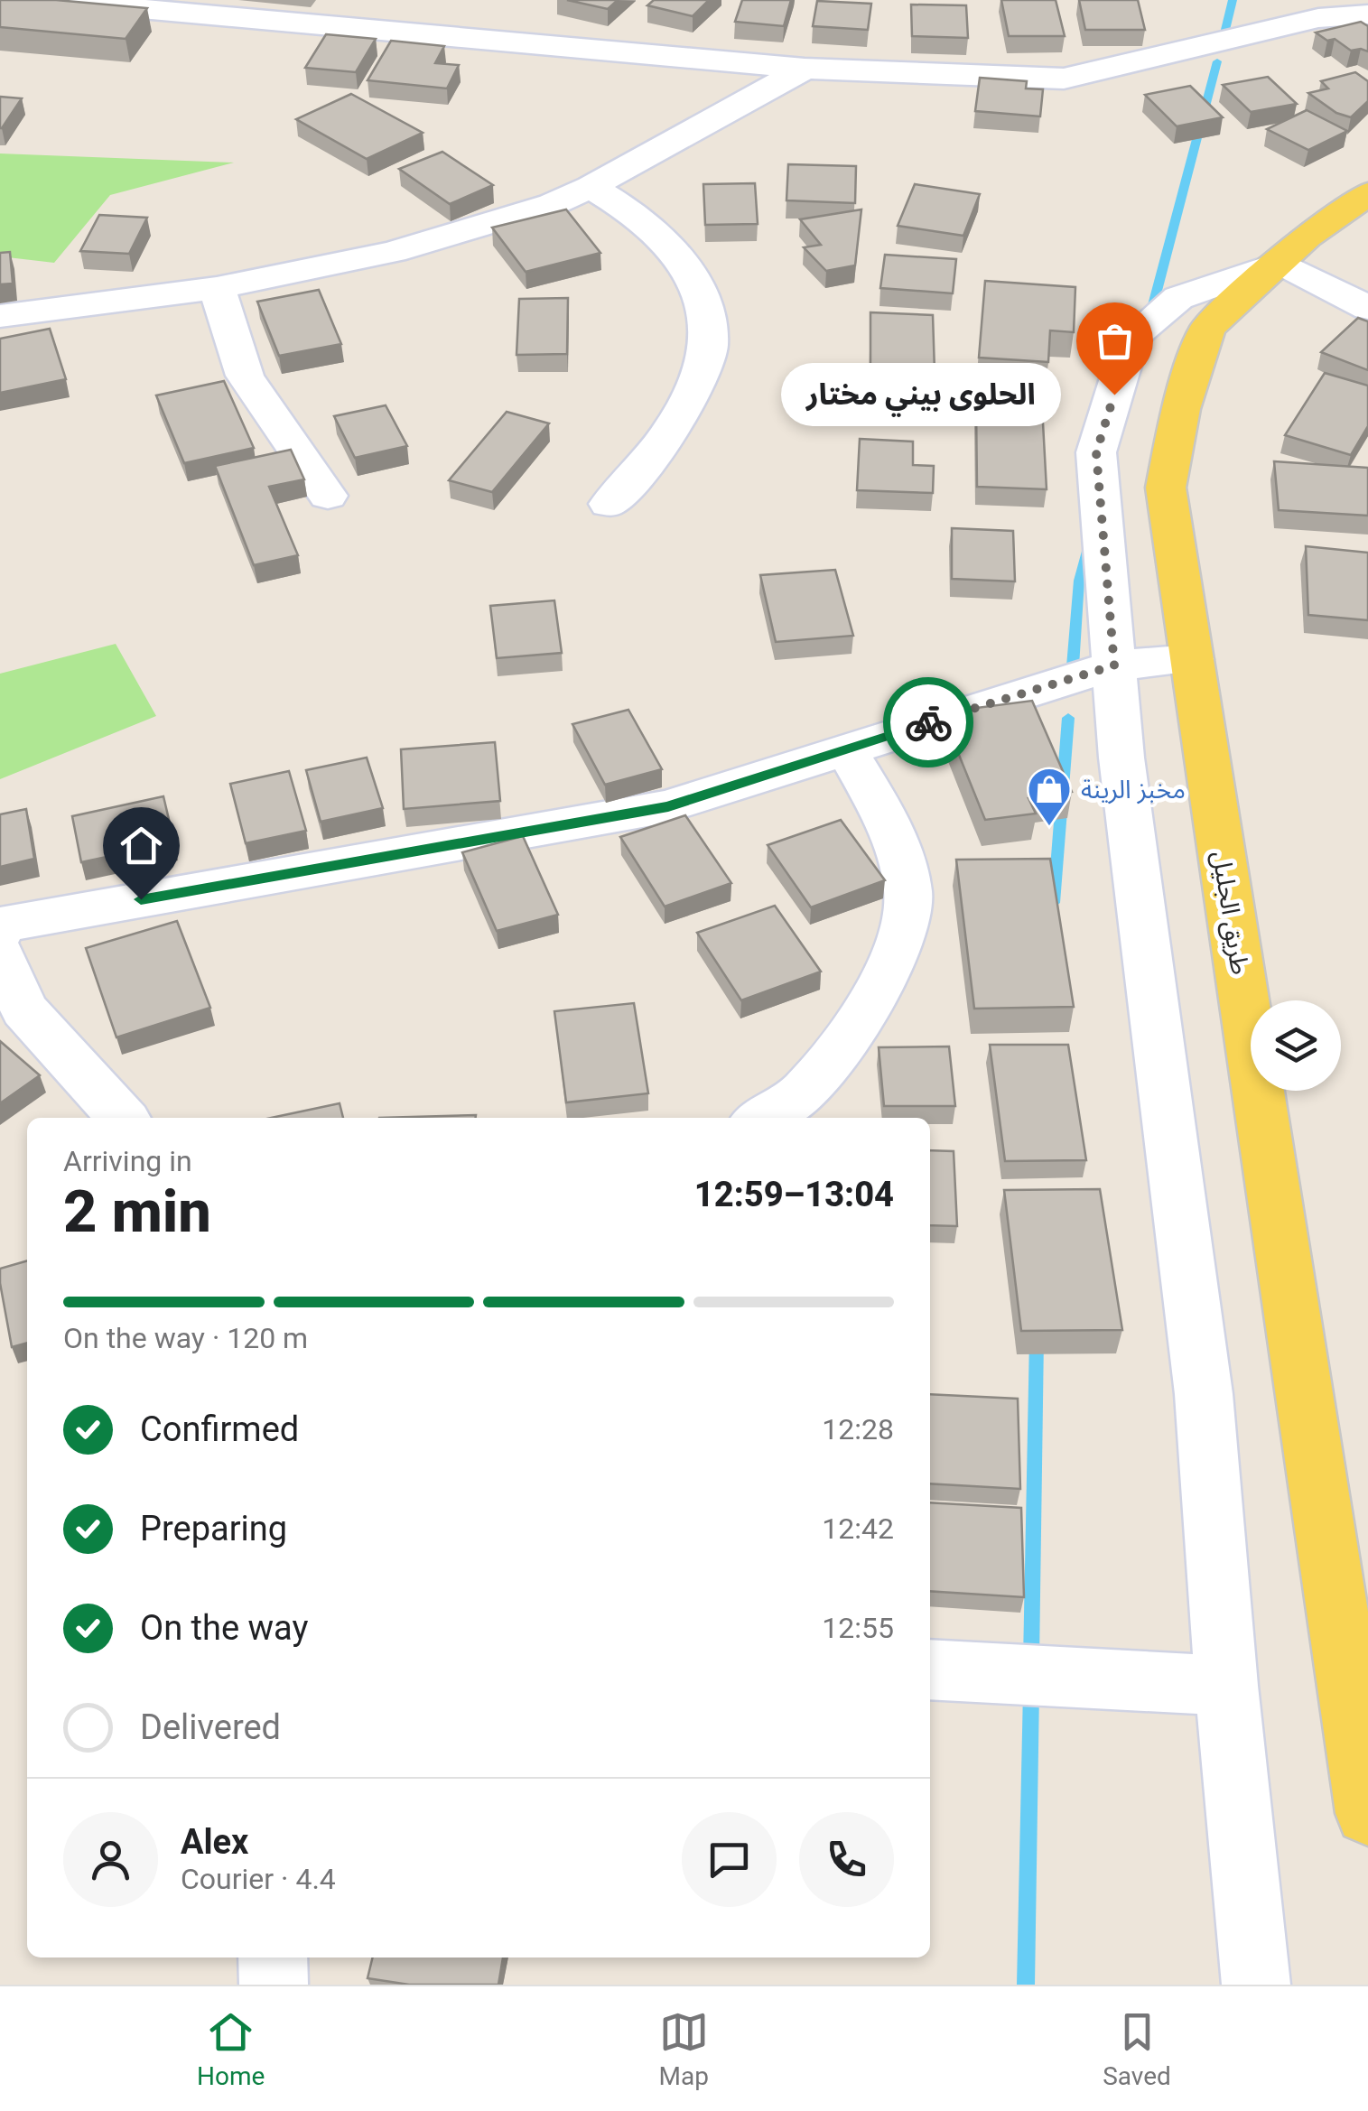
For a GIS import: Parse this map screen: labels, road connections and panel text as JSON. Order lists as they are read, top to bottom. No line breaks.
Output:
{"streets":{"main road":["طريق الجليل"]},"places":{"other":["الحلوى بيني مختار"],"shop":["مخبز الرينة"]},"page":{"bubble":"الحلوى بيني مختار","heading":["2 min","Arriving in","12:59–13:04"],"panel":["Alex","Courier · 4.4"],"bar":"On the way · 120 m","list":[["Confirmed","12:28"],["Preparing","12:42"],["On the way","12:55"],"Delivered"],"tabs":["Home","Map","Saved"]}}
